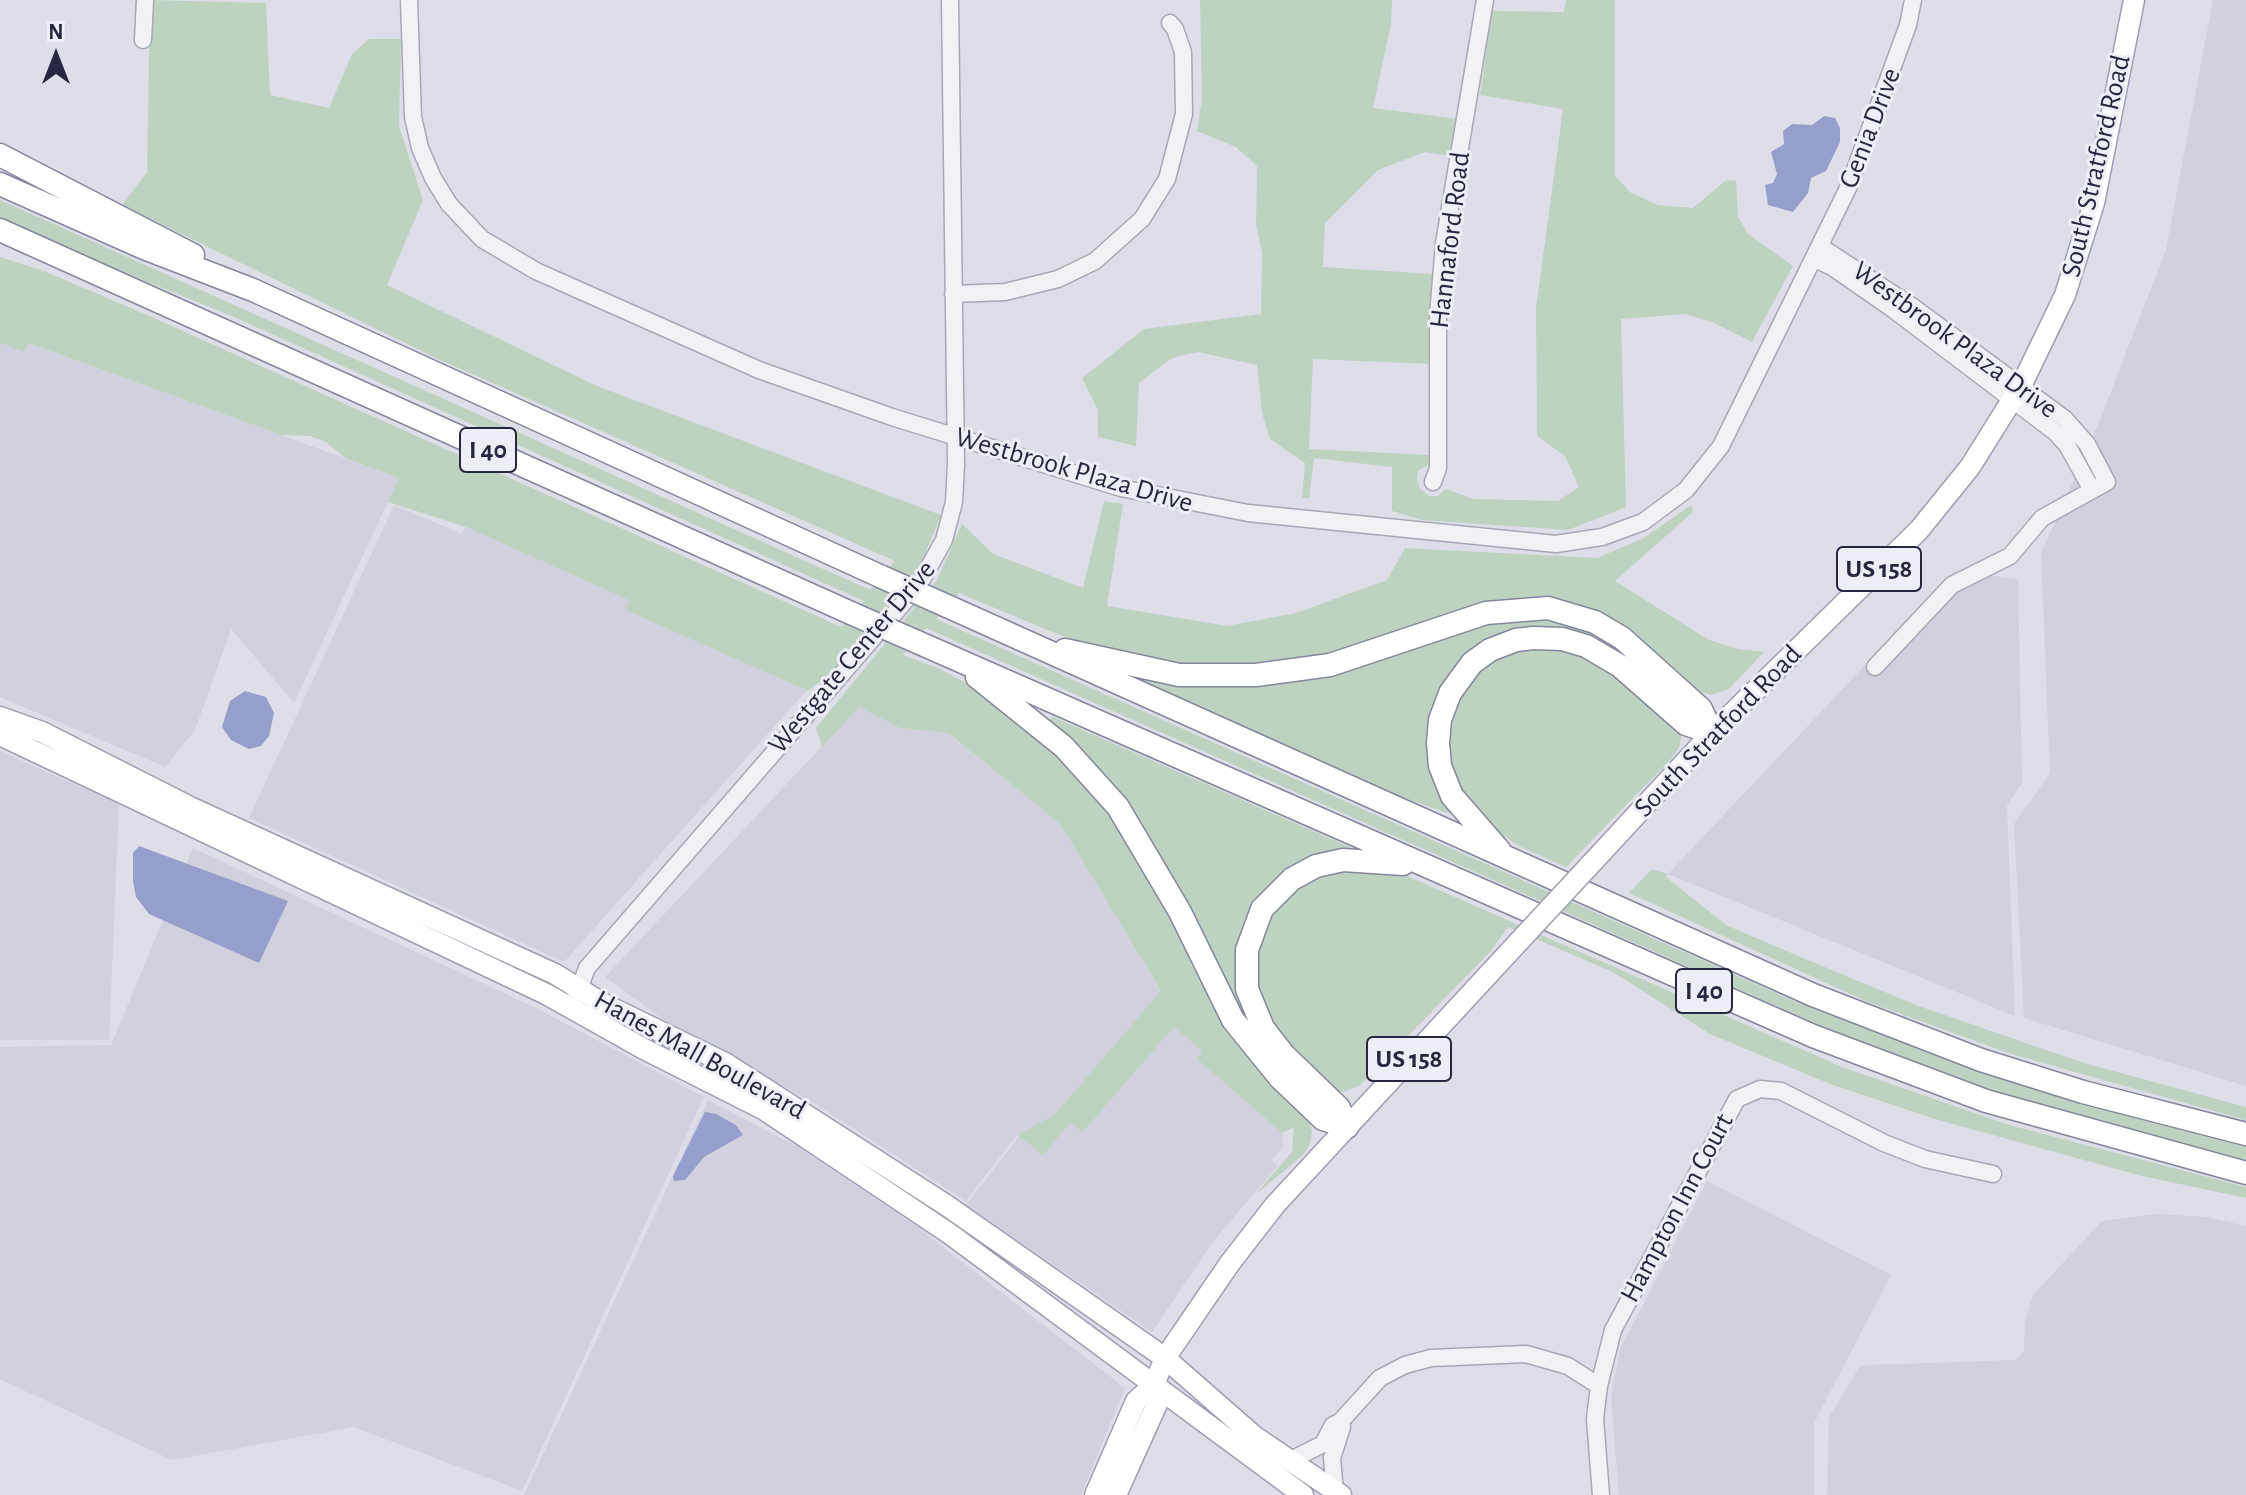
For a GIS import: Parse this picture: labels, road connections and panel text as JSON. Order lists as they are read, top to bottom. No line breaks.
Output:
{"streets":{"highway":["I 40"],"main road":["South Stratford Road","US 158","Hanes Mall Boulevard"],"street":["Genia Drive","Hannaford Road","Westbrook Plaza Drive","Westgate Center Drive","Hampton Inn Court"]},"crossings":[["Genia Drive","Westbrook Plaza Drive"],["South Stratford Road","Westbrook Plaza Drive"],["South Stratford Road","Hanes Mall Boulevard"],["Westbrook Plaza Drive","Westgate Center Drive"],["Westgate Center Drive","Hanes Mall Boulevard"]],"north":"top"}
